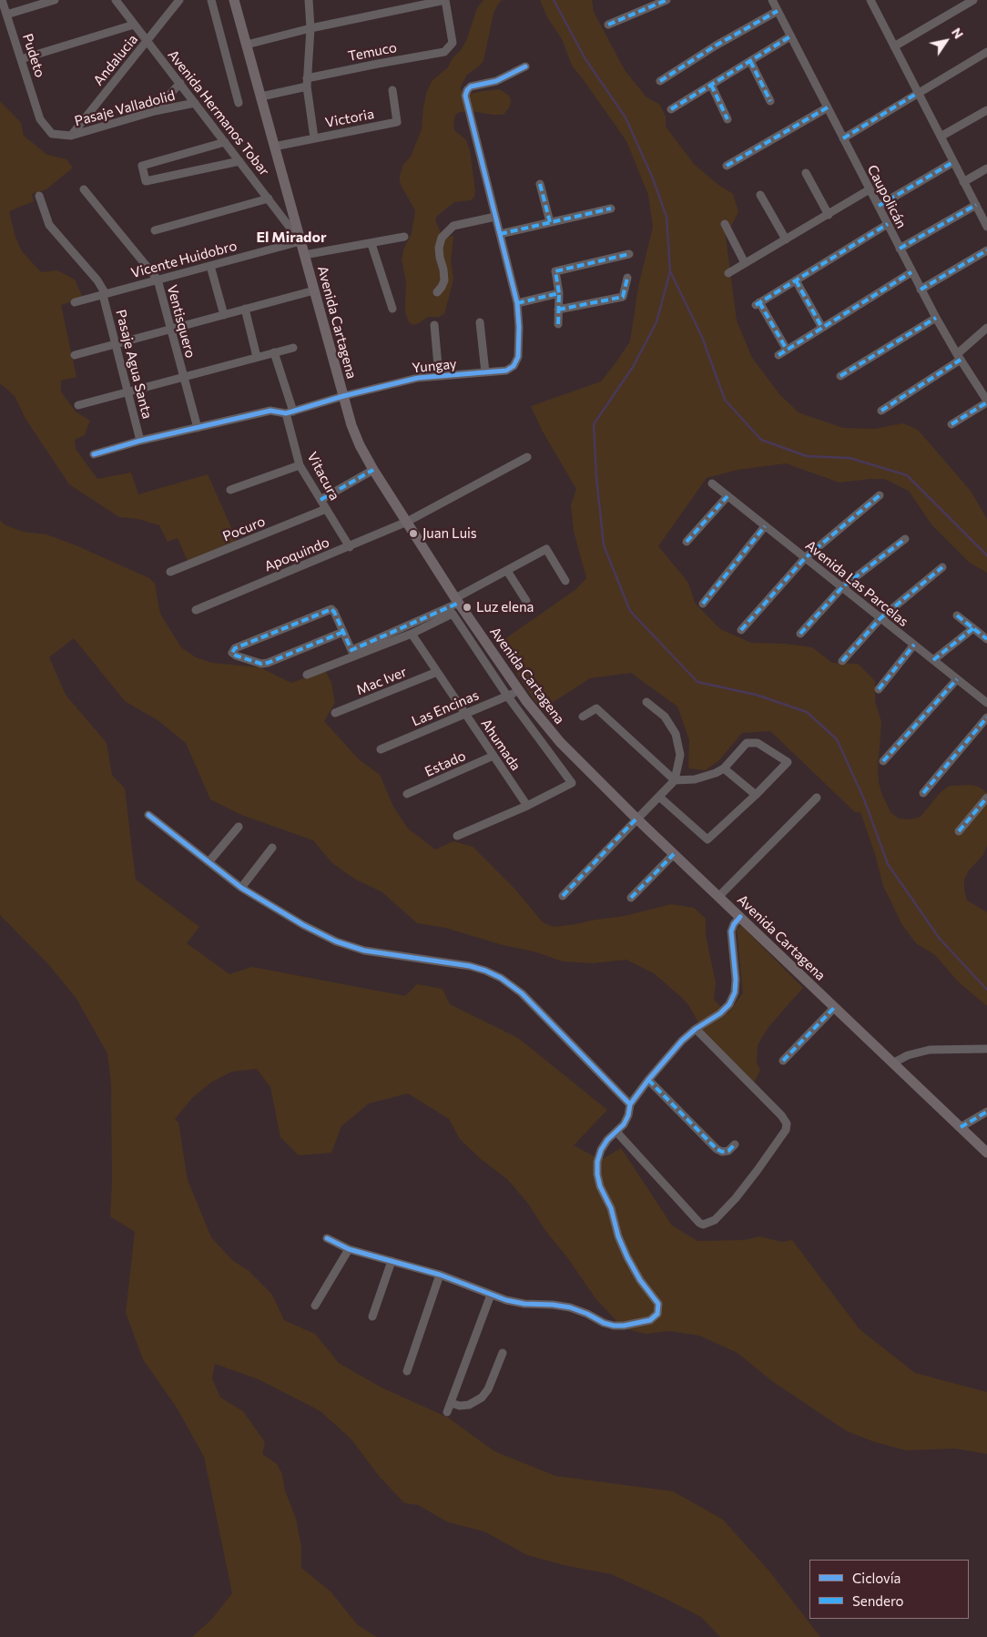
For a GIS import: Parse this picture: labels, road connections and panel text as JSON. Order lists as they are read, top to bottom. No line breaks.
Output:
{"streets":{"main road":["Avenida Cartagena"],"street":["Temuco","Pudeto","Andalucia","Pasaje Valladolid","Avenida Hermanos Tobar","Victoria","Caupolicán","Vicente Huidobro","Ventisquero","Pasaje Agua Santa","Yungay","Vitacura","Pocuro","Apoquindo","Avenida Las Parcelas","Mac Iver","Las Encinas","Ahumada","Estado"]},"crossings":[["Temuco","Avenida Cartagena"],["Pudeto","Pasaje Valladolid"],["Andalucia","Pasaje Valladolid"],["Andalucia","Avenida Hermanos Tobar"],["Pasaje Valladolid","Avenida Hermanos Tobar"],["Avenida Hermanos Tobar","Vicente Huidobro"],["Avenida Hermanos Tobar","Avenida Cartagena"],["Victoria","Avenida Cartagena"],["Vicente Huidobro","Ventisquero"],["Vicente Huidobro","Avenida Cartagena"],["Vicente Huidobro","Pasaje Agua Santa"],["Ventisquero","Yungay"],["Avenida Cartagena","Yungay"],["Avenida Cartagena","Apoquindo"],["Avenida Cartagena","Las Encinas"],["Pasaje Agua Santa","Yungay"],["Yungay","Vitacura"],["Vitacura","Pocuro"],["Vitacura","Apoquindo"],["Mac Iver","Ahumada"],["Las Encinas","Ahumada"],["Ahumada","Estado"]],"districts":["El Mirador"],"places":["Juan Luis","Luz elena"],"legend":["Ciclovía","Sendero"],"north":"top right"}
